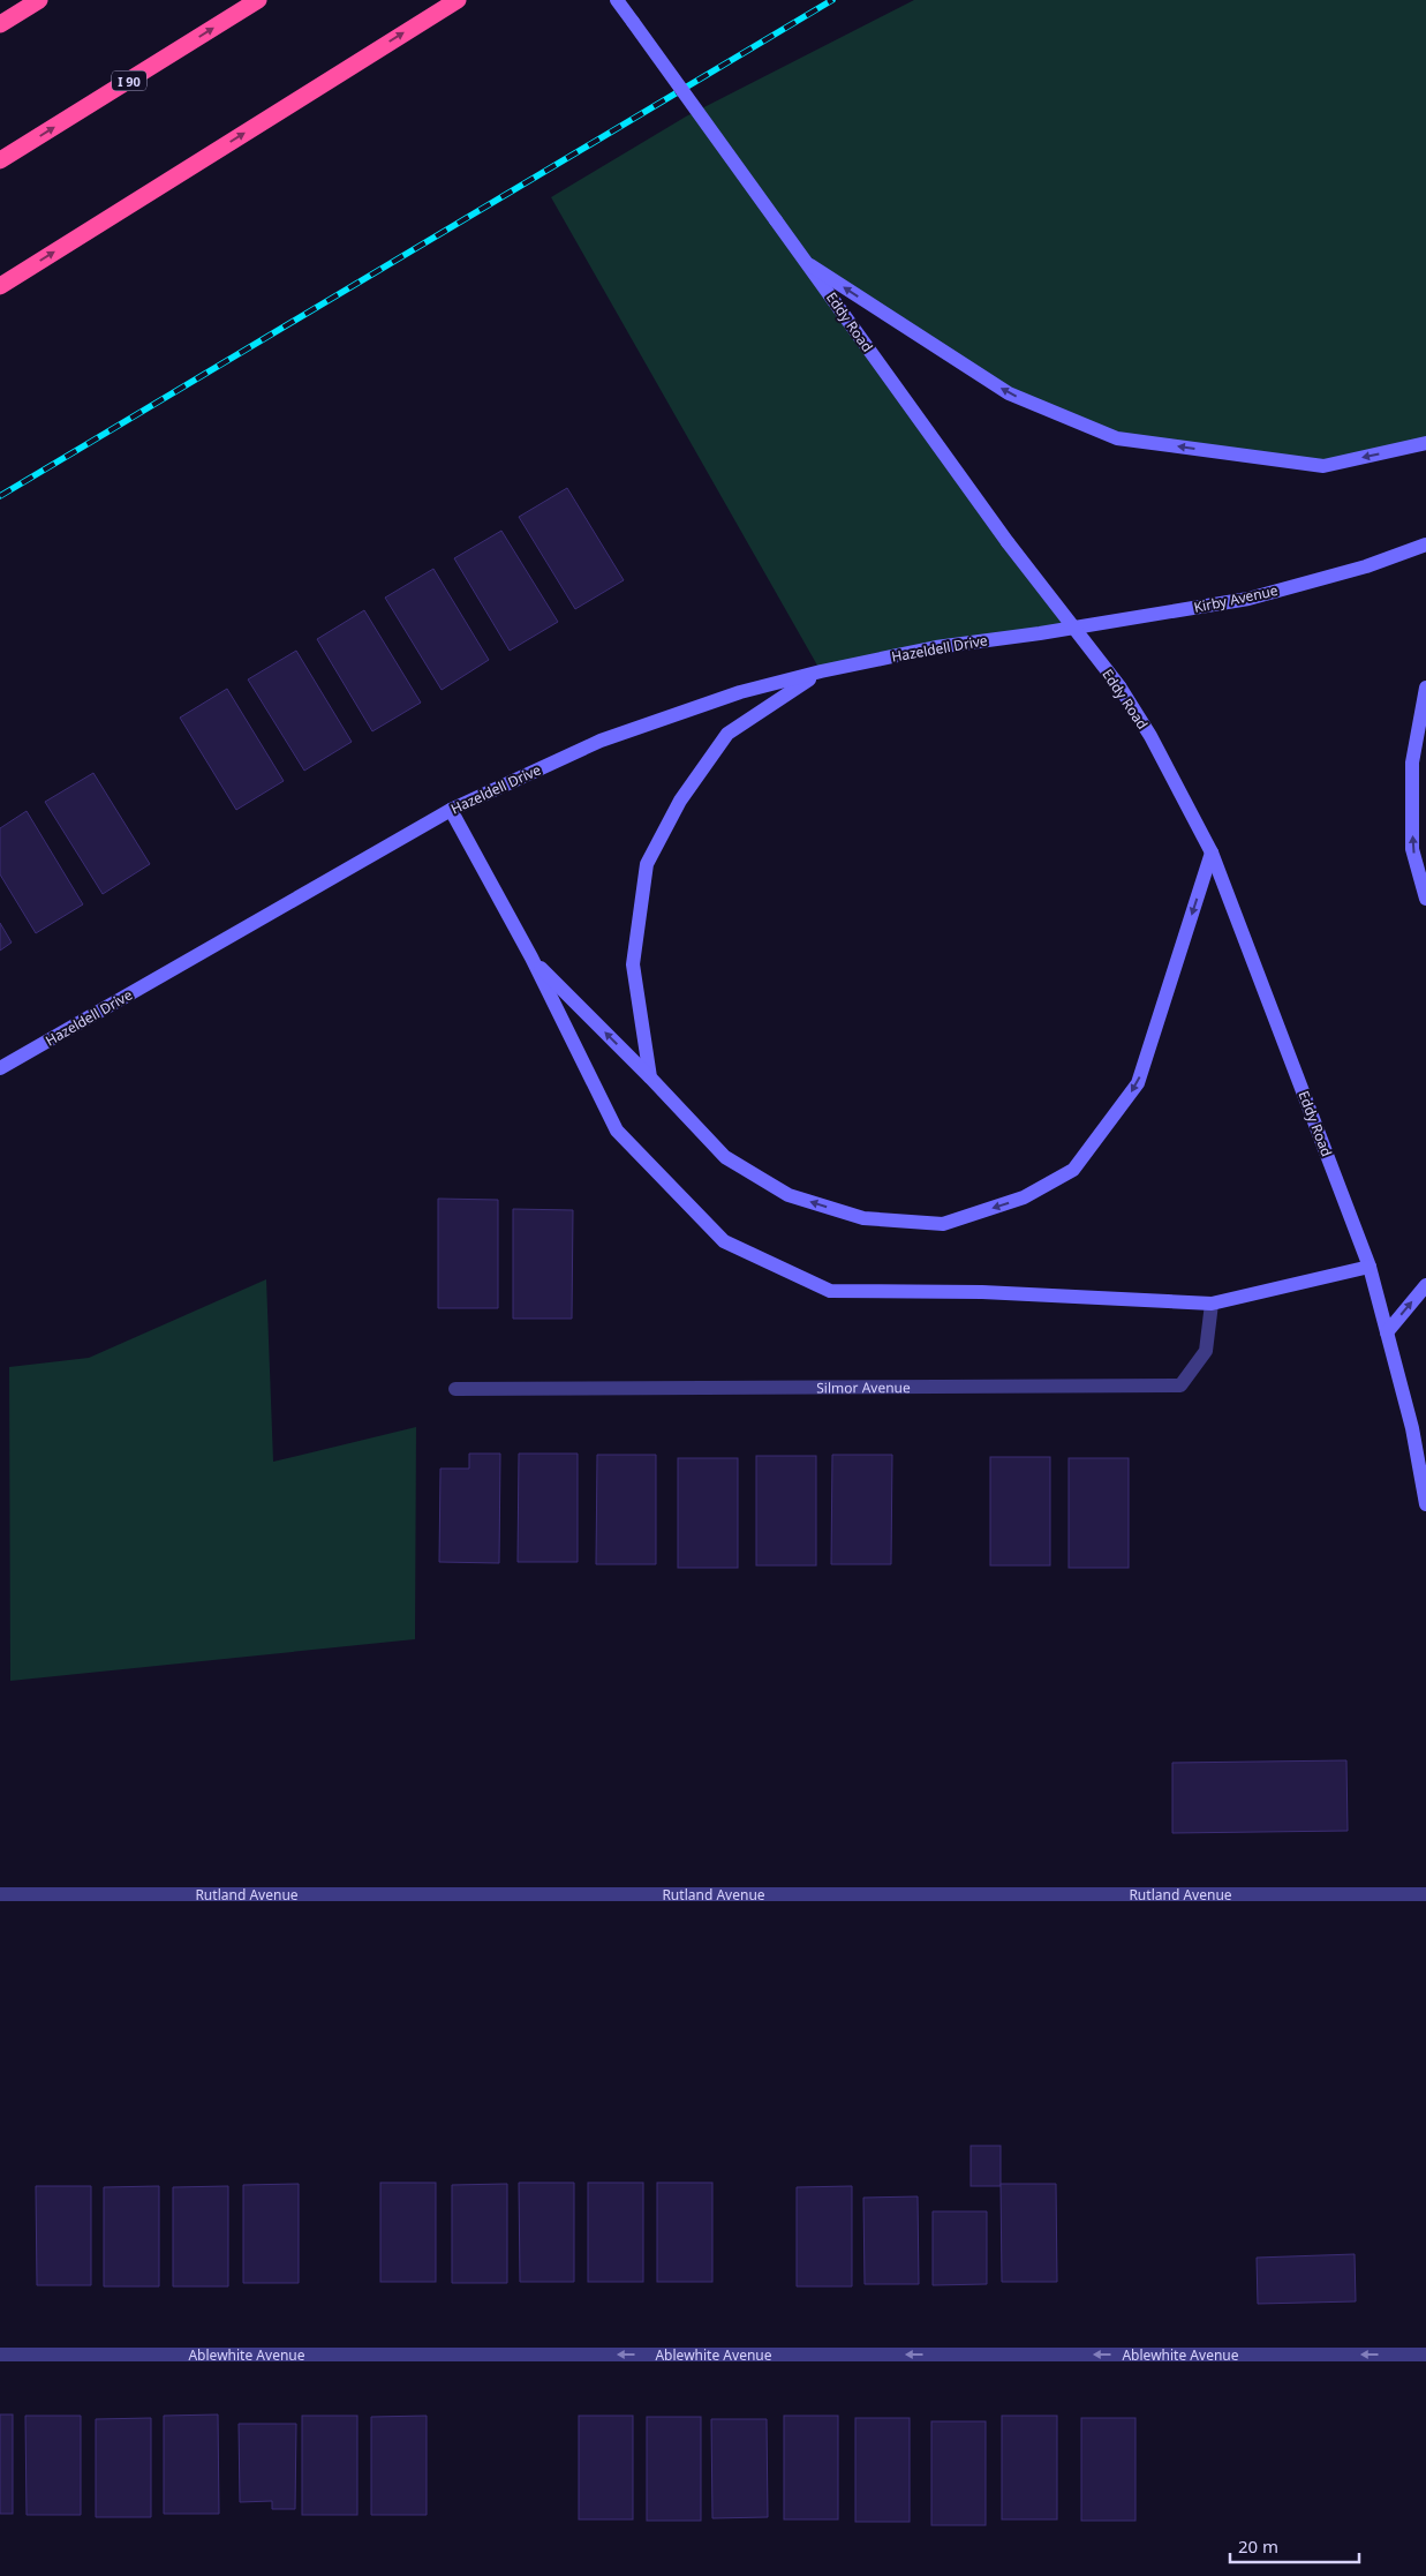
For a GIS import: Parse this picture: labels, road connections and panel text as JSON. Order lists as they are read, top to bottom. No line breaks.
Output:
{"streets":{"highway":["I 90"],"street":["Eddy Road","Kirby Avenue","Hazeldell Drive","Silmor Avenue","Rutland Avenue","Ablewhite Avenue"]},"crossings":[["Kirby Avenue","Hazeldell Drive"]],"one_way":["Ablewhite Avenue"],"scale_bar":"20 m"}
